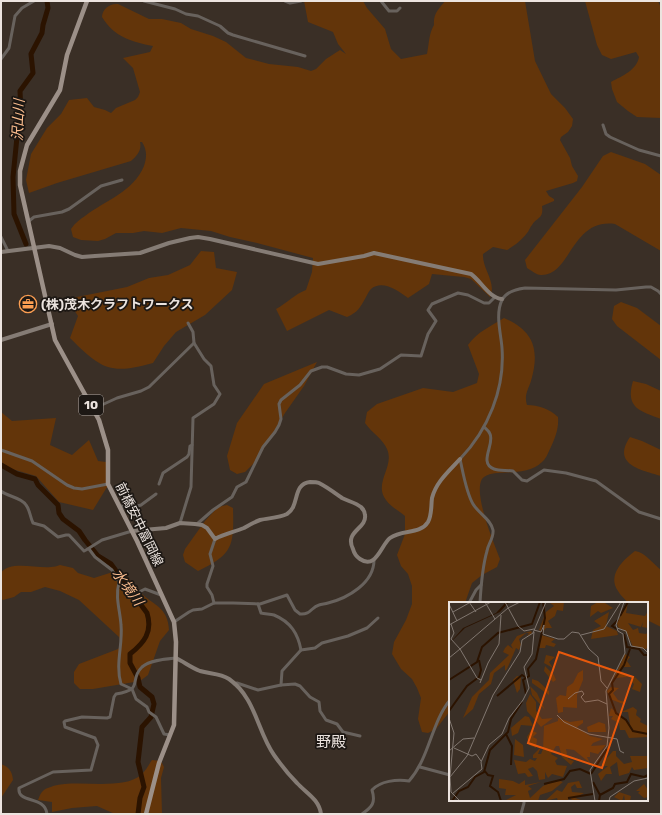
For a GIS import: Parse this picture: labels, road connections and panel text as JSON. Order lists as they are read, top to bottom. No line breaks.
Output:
{"streets":{"main road":["10","前橋安中富岡線"]},"districts":["野殿"],"water":["沢山川","水境川"],"places":{"office":["(株)茂木クラフトワークス"]}}
